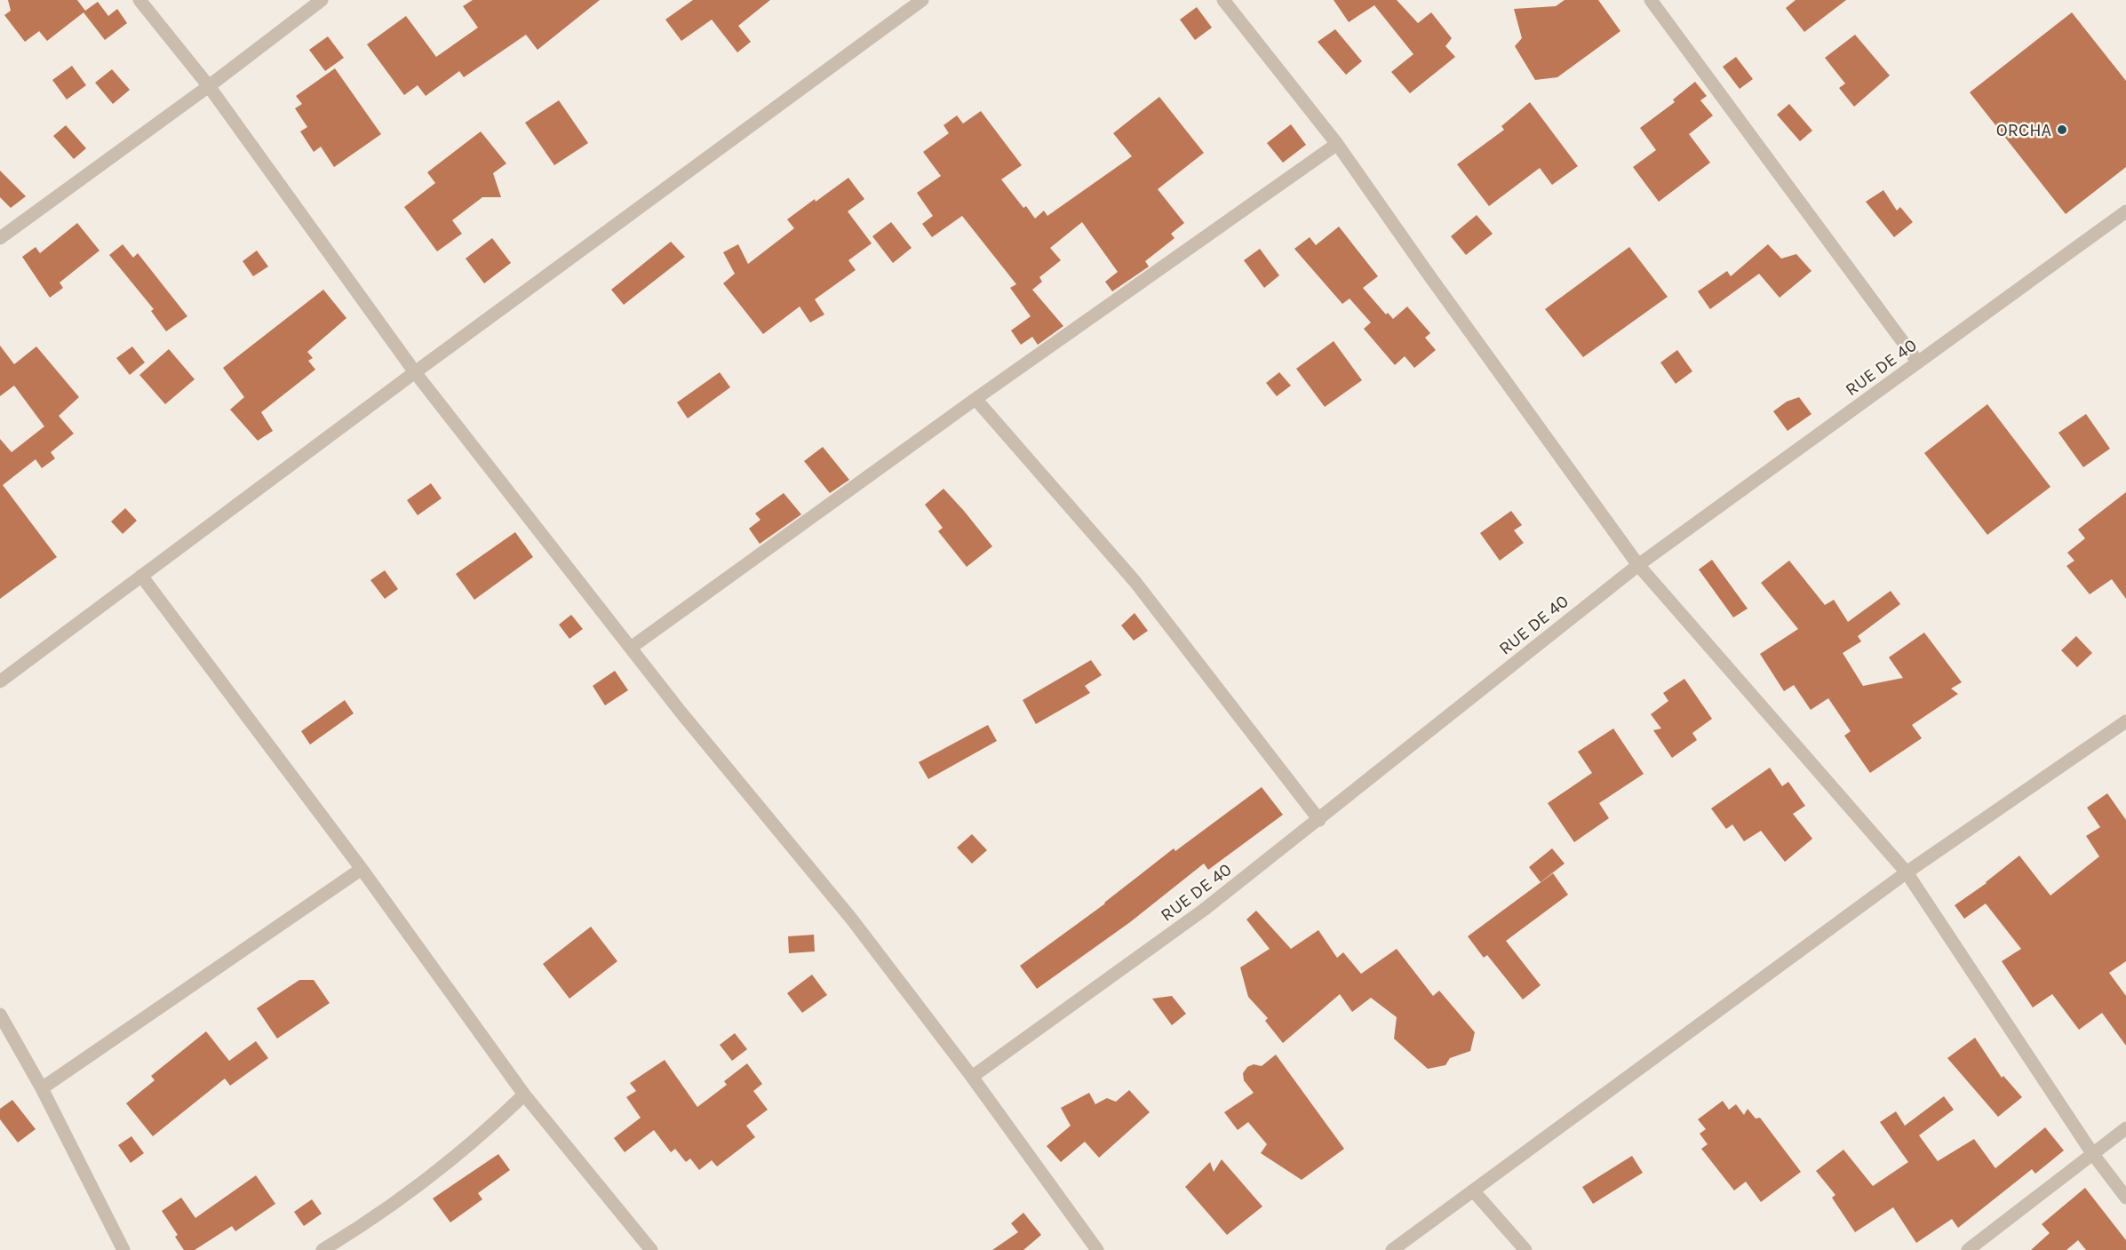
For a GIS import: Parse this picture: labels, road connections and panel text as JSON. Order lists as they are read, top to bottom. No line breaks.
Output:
{"streets":{"street":["RUE DE 40"]},"places":["ORCHA"]}
